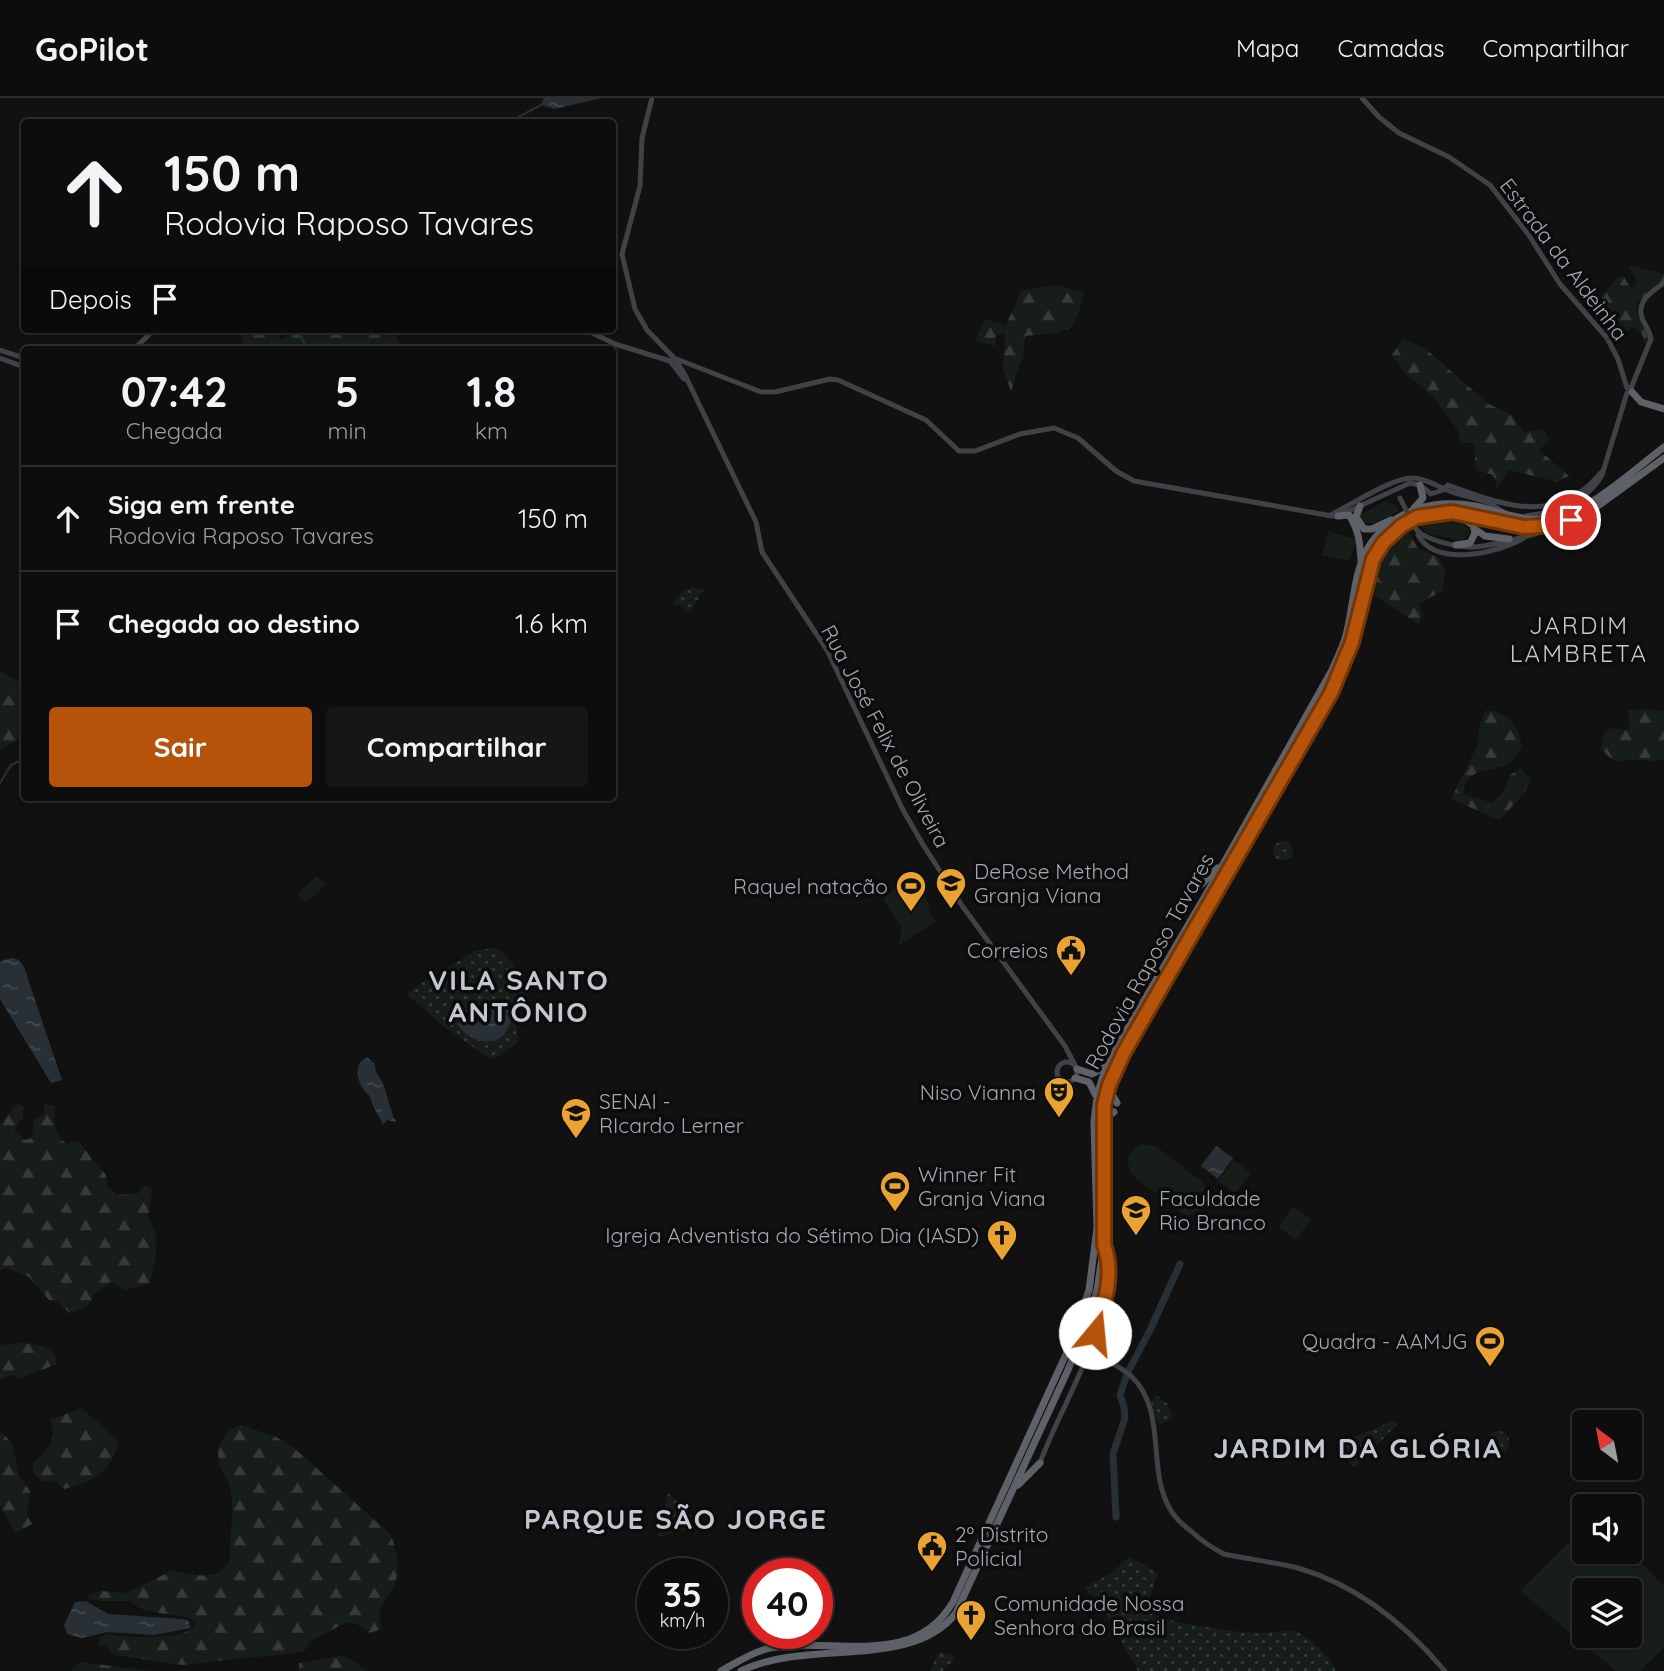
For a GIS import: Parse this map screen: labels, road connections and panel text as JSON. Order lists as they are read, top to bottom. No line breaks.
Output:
{"streets":{"highway":["Rodovia Raposo Tavares"],"main road":["Estrada da Aldeinha","Rua José Felix de Oliveira"]},"districts":["JARDIM LAMBRETA","VILA SANTO ANTÔNIO","JARDIM DA GLÓRIA","PARQUE SÃO JORGE"],"places":{"school or university":["DeRose Method Granja Viana","SENAI - RIcardo Lerner","Faculdade Rio Branco"],"sports":["Raquel natação","Winner Fit Granja Viana","Quadra - AAMJG"],"public building":["Correios","2º Distrito Policial"],"theatre":["Niso Vianna"],"church":["Igreja Adventista do Sétimo Dia (IASD)","Comunidade Nossa Senhora do Brasil"]},"north":"top left","page":{"header":"GoPilot","nav":["Mapa","Camadas","Compartilhar"],"turn":["150 m","Rodovia Raposo Tavares"],"then":"Depois","eta":["07:42","Chegada","5","min","1.8","km"],"list":[{"name":"Siga em frente","note":"Rodovia Raposo Tavares","value":"150 m"},{"name":"Chegada ao destino","value":"1.6 km"}],"buttons":["Sair","Compartilhar"],"speed":"35 km/h","limit":"40"}}
